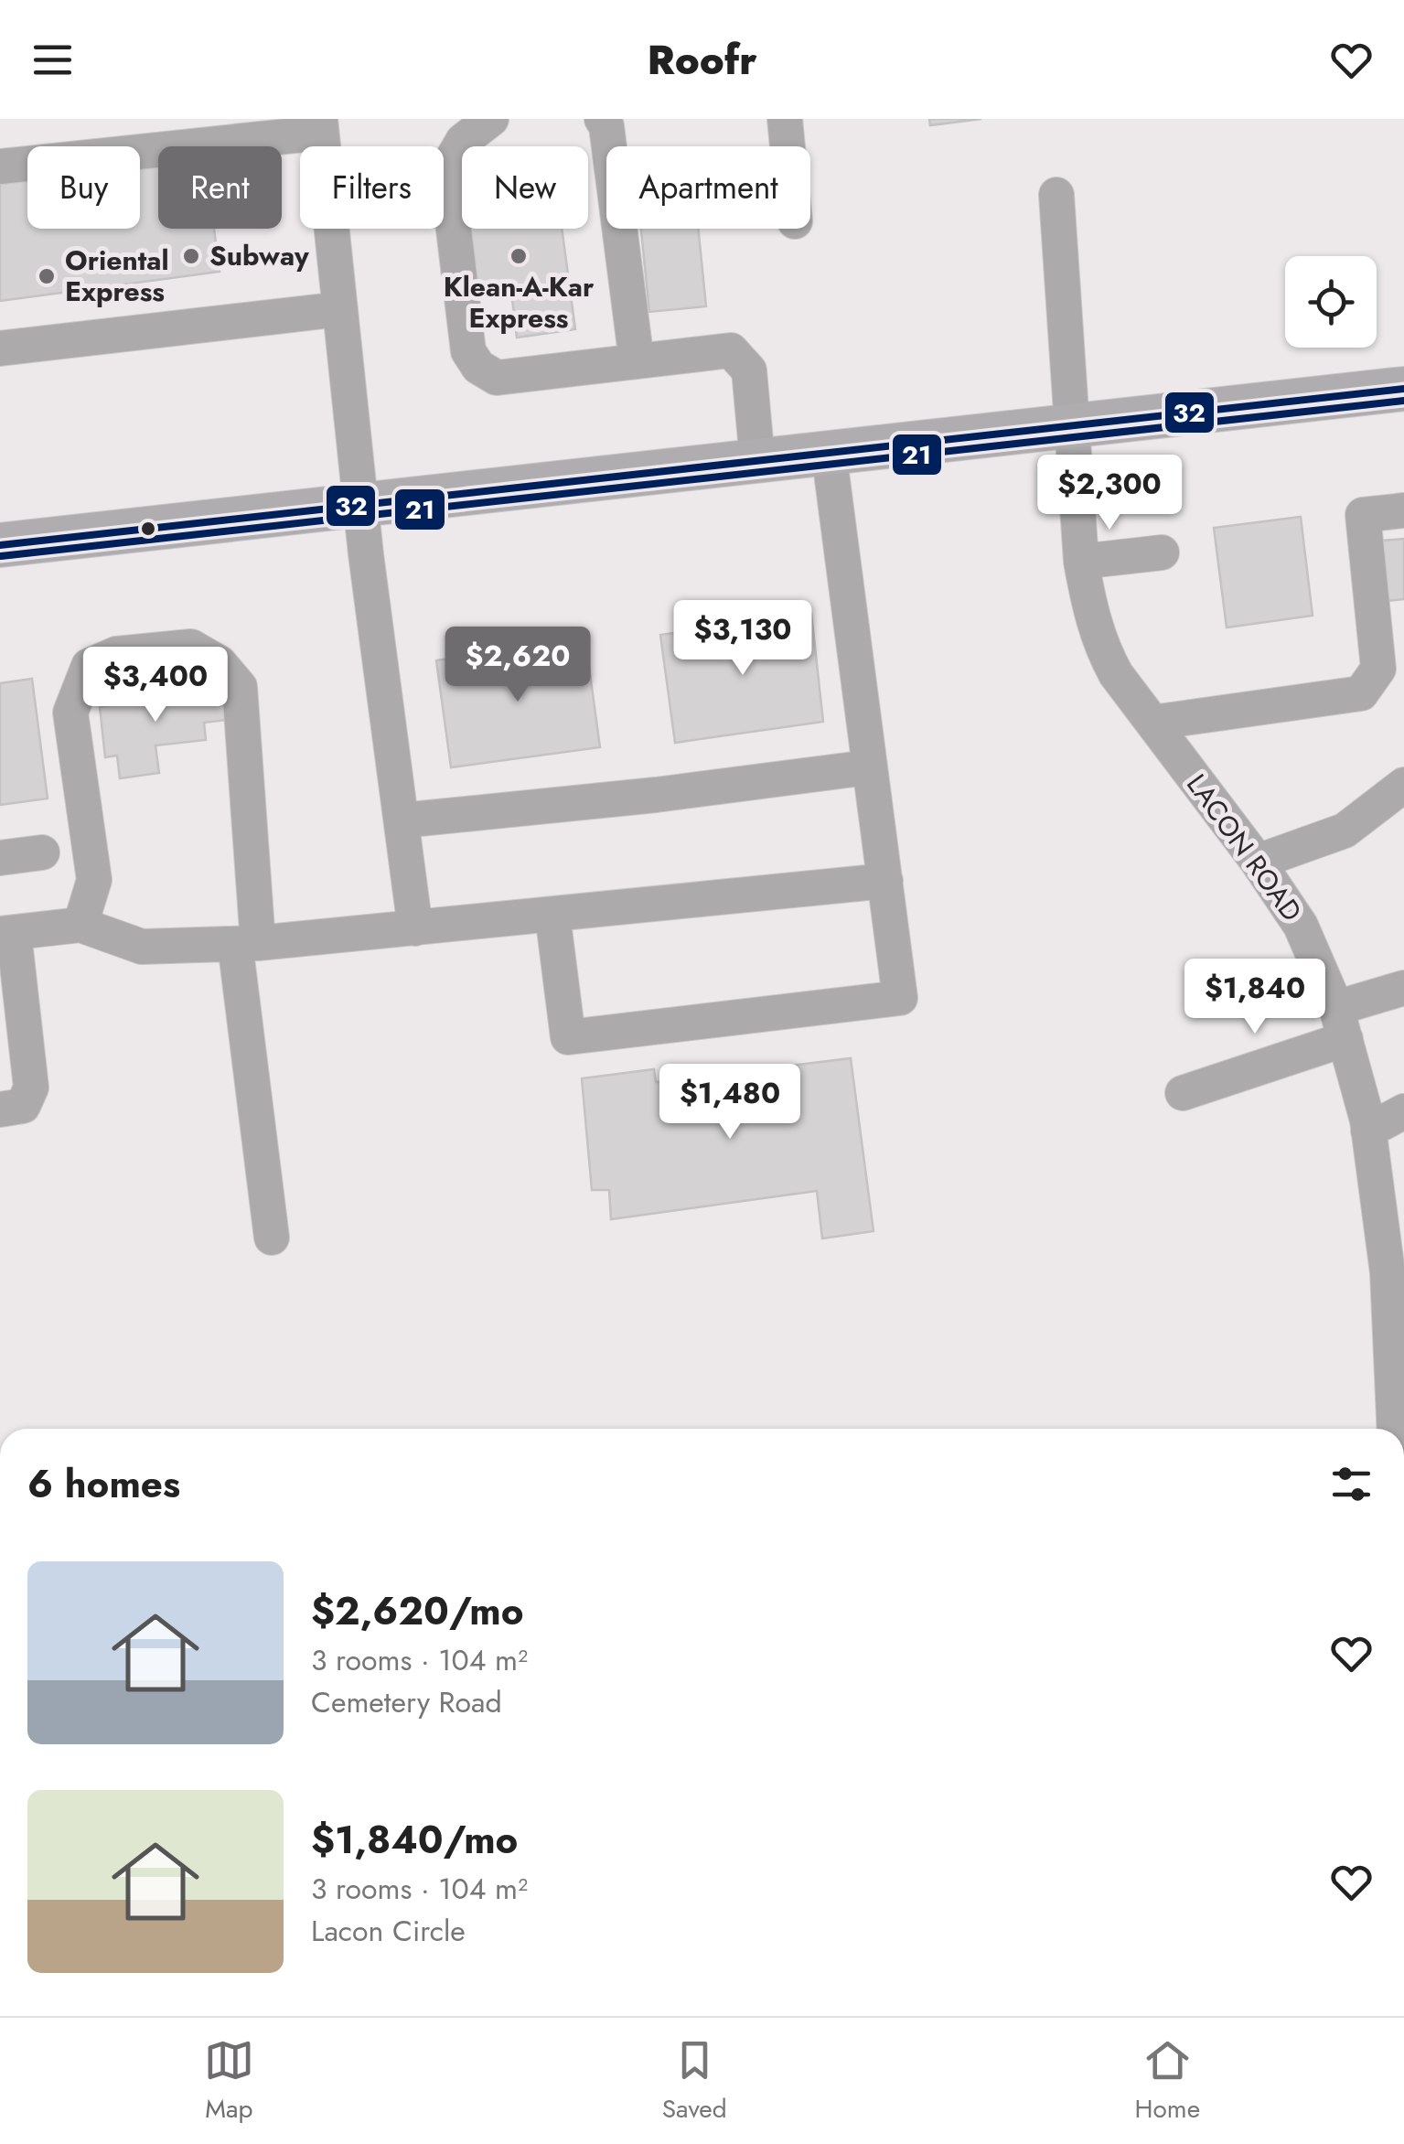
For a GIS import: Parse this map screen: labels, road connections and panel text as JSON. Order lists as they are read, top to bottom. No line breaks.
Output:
{"streets":{"street":["LACON ROAD"]},"places":["Subway","Klean-A-Kar Express","Oriental Express"],"lines":["transit line 32","transit line 21"],"page":{"header":"Roofr","chip":["Buy","Rent","Filters","New","Apartment"],"price":["$2,300","$3,130","$2,620","$3,400","$1,840","$1,480"],"heading":"6 homes","list":[{"name":"$2,620/mo","note":"3 rooms · 104 m² · Cemetery Road"},{"name":"$1,840/mo","note":"3 rooms · 104 m² · Lacon Circle"}],"tabs":["Map","Saved","Home"]}}
